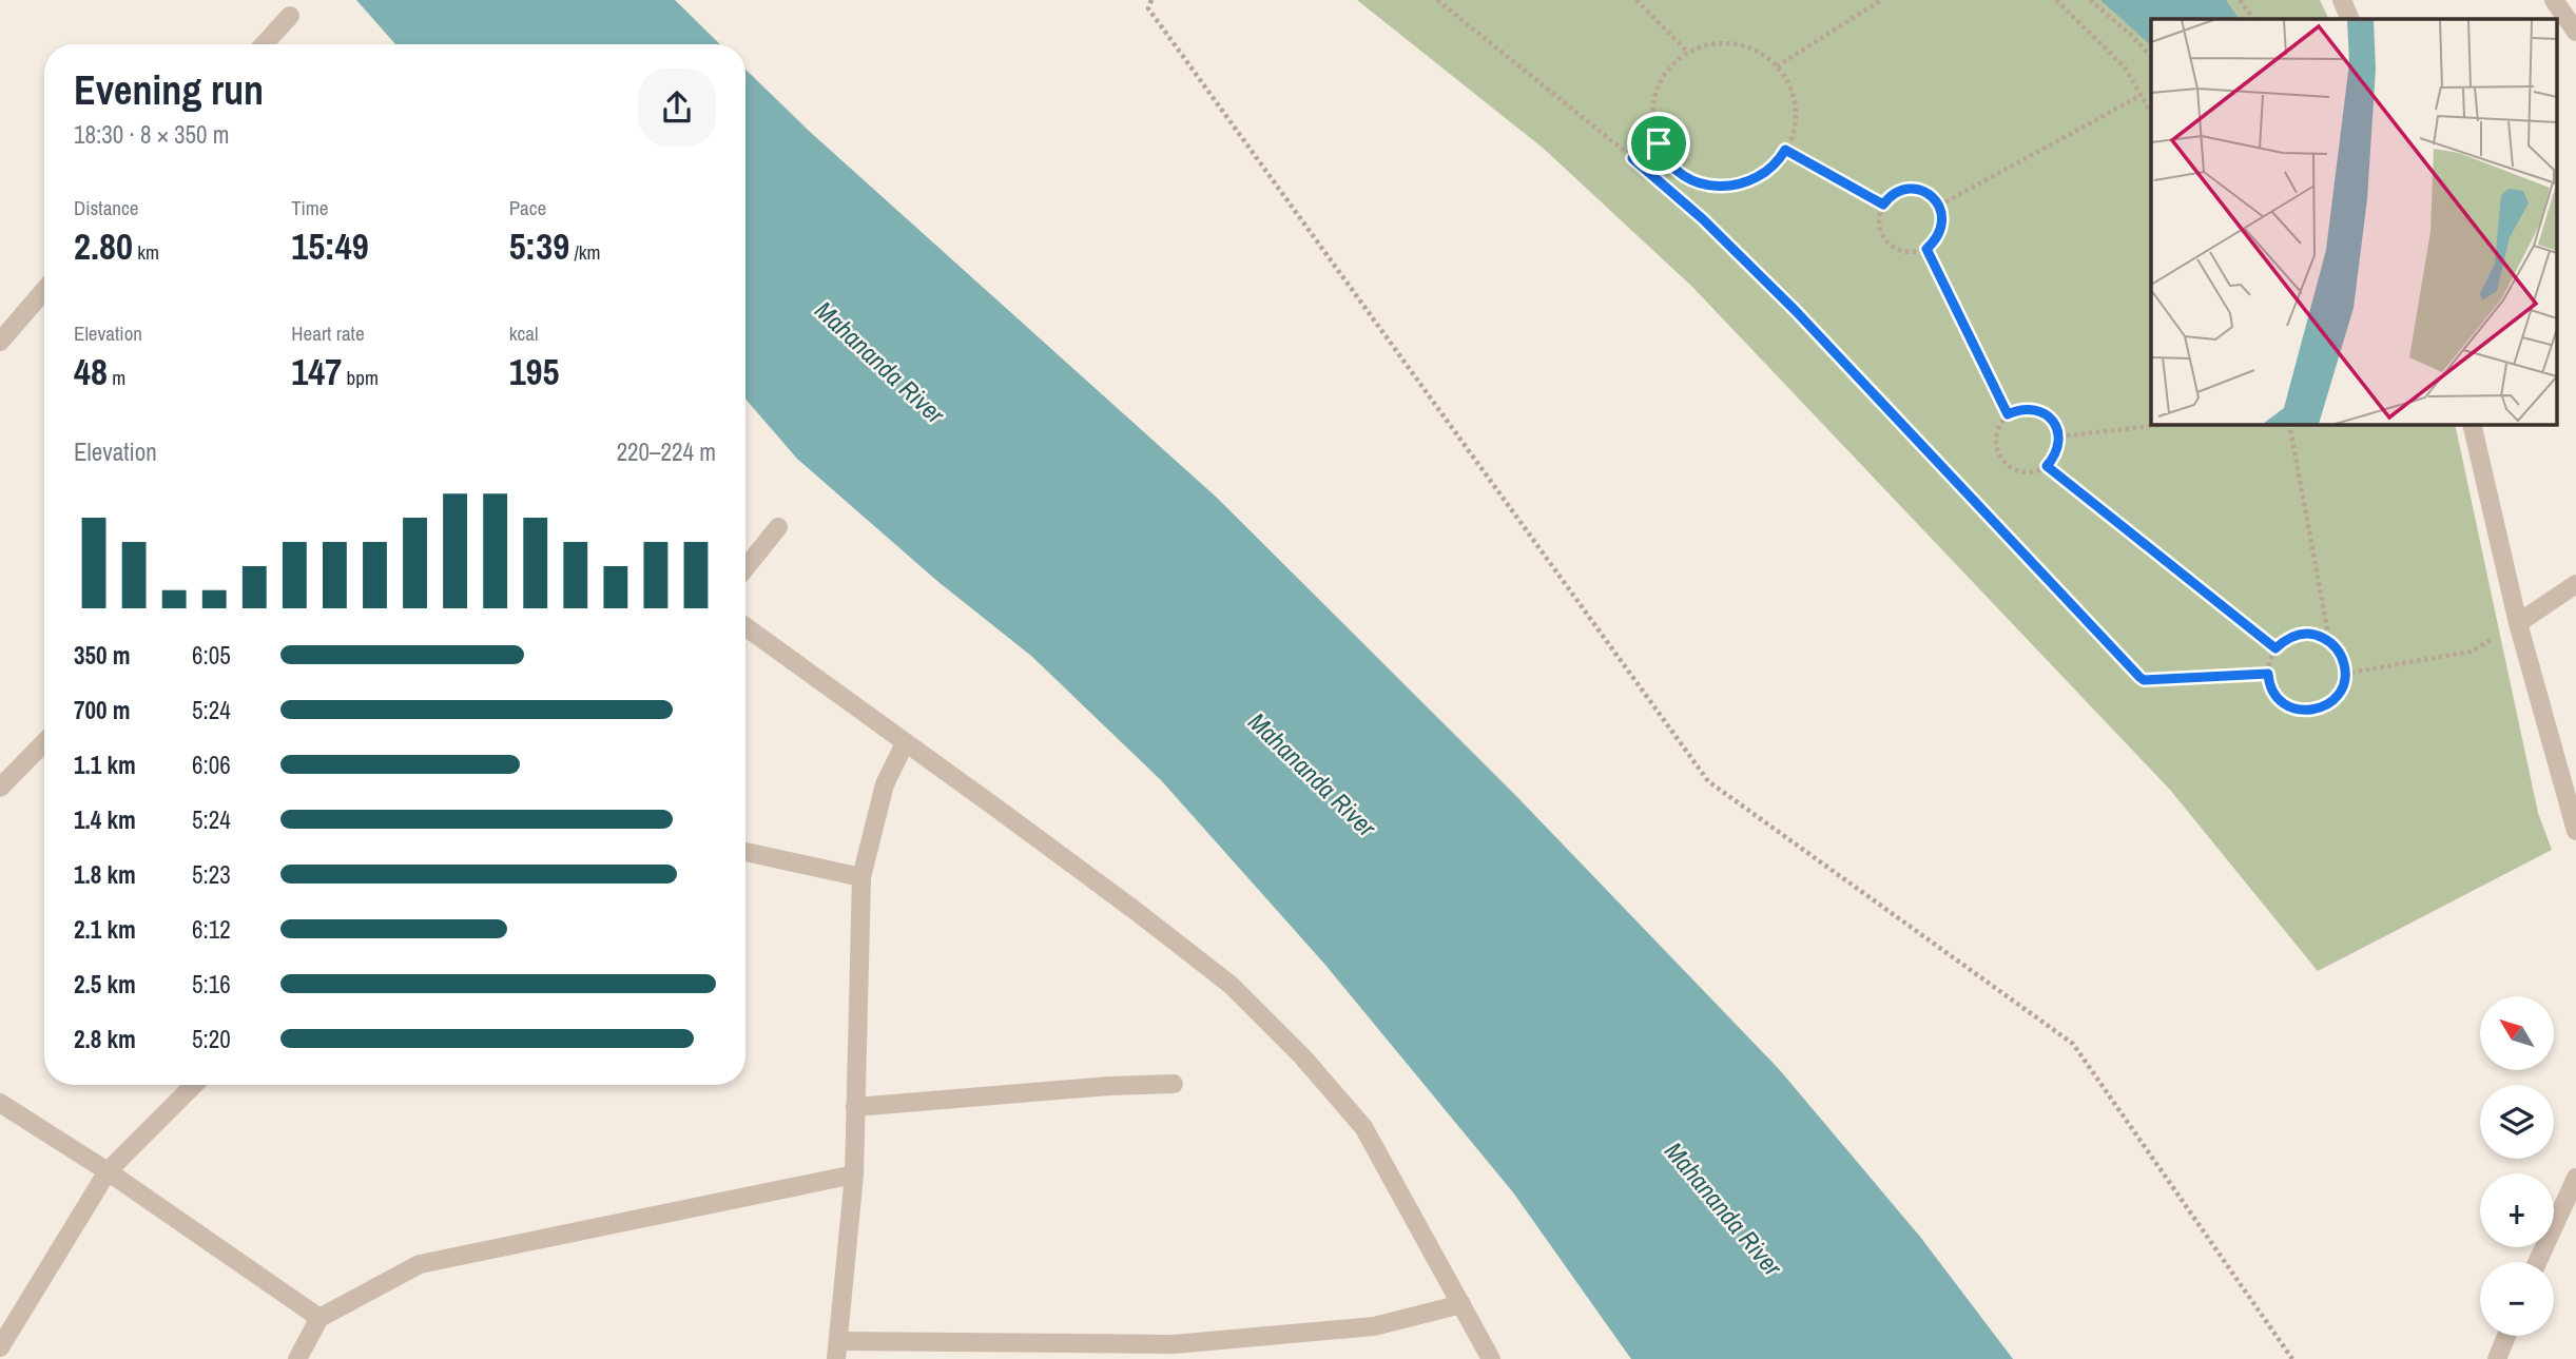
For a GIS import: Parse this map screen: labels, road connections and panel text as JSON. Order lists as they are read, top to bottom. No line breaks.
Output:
{"water":["Mahananda River"],"north":"top left","page":{"heading":["Evening run","18:30 · 8 × 350 m"],"stats":[["Distance","2.80 km"],["Time","15:49"],["Pace","5:39 /km"],["Elevation","48 m"],["Heart rate","147 bpm"],["kcal","195"]],"chart":["Elevation","220–224 m"],"list":[{"name":"350 m","note":"6:05"},{"name":"700 m","note":"5:24"},{"name":"1.1 km","note":"6:06"},{"name":"1.4 km","note":"5:24"},{"name":"1.8 km","note":"5:23"},{"name":"2.1 km","note":"6:12"},{"name":"2.5 km","note":"5:16"},{"name":"2.8 km","note":"5:20"}],"map_buttons":["+","−"]}}
